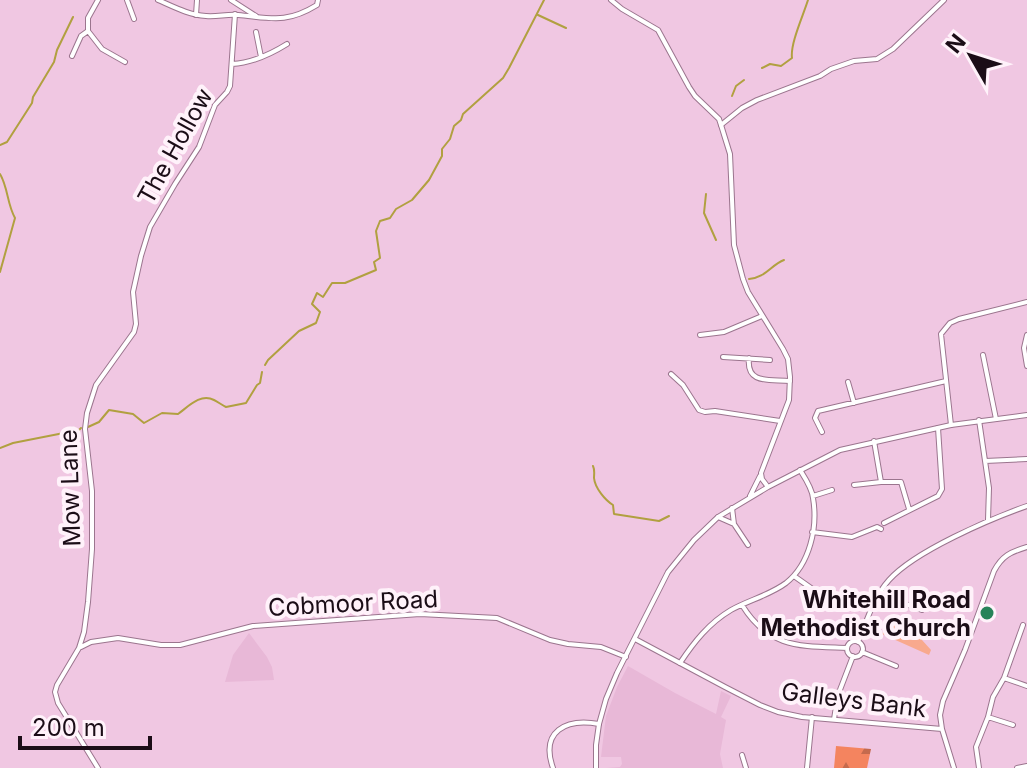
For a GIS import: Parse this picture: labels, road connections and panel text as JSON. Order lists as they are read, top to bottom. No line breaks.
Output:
{"streets":{"street":["The Hollow","Mow Lane","Cobmoor Road","Galleys Bank"]},"crossings":[["The Hollow","Mow Lane"],["Mow Lane","Cobmoor Road"]],"places":["Whitehill Road Methodist Church"],"scale_bar":"200 m","north":"top left"}
